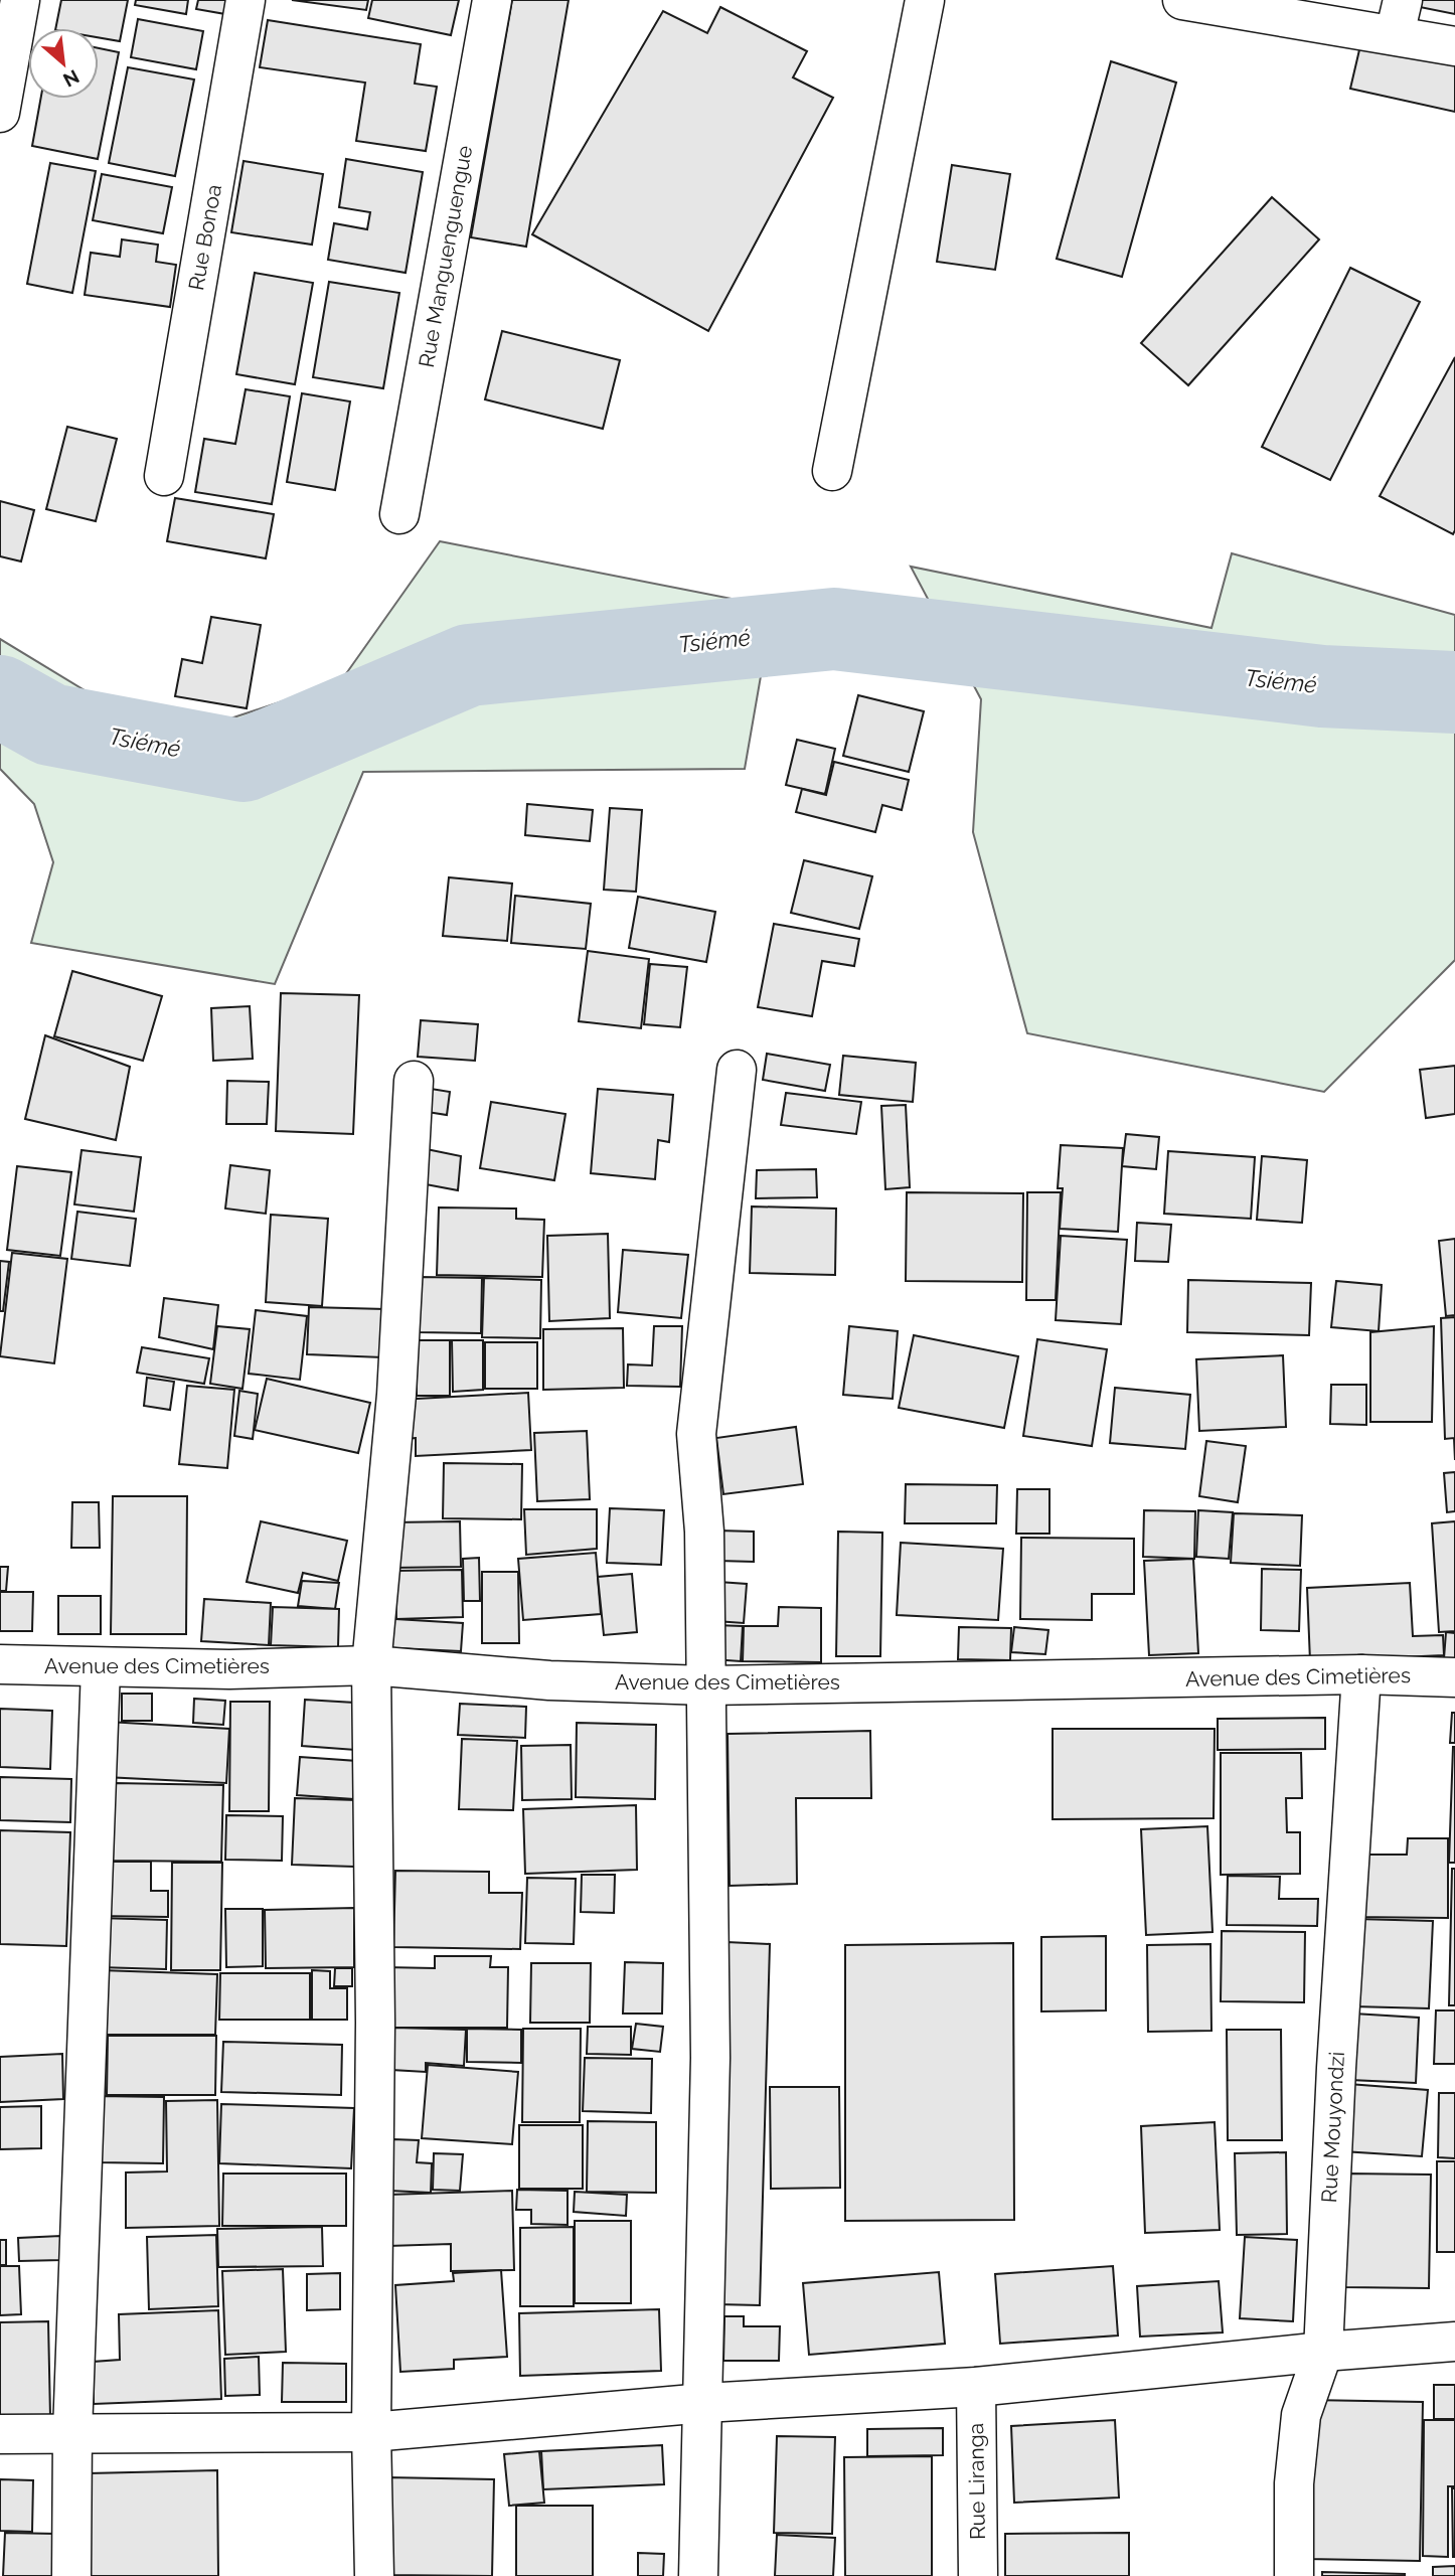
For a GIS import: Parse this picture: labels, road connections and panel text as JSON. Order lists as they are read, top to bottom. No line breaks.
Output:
{"streets":{"street":["Rue Bonoa","Rue Manguenguengue","Avenue des Cimetières","Rue Mouyondzi","Rue Liranga"]},"crossings":[["Avenue des Cimetières","Rue Mouyondzi"]],"water":["Tsiémé"],"north":"bottom right"}
